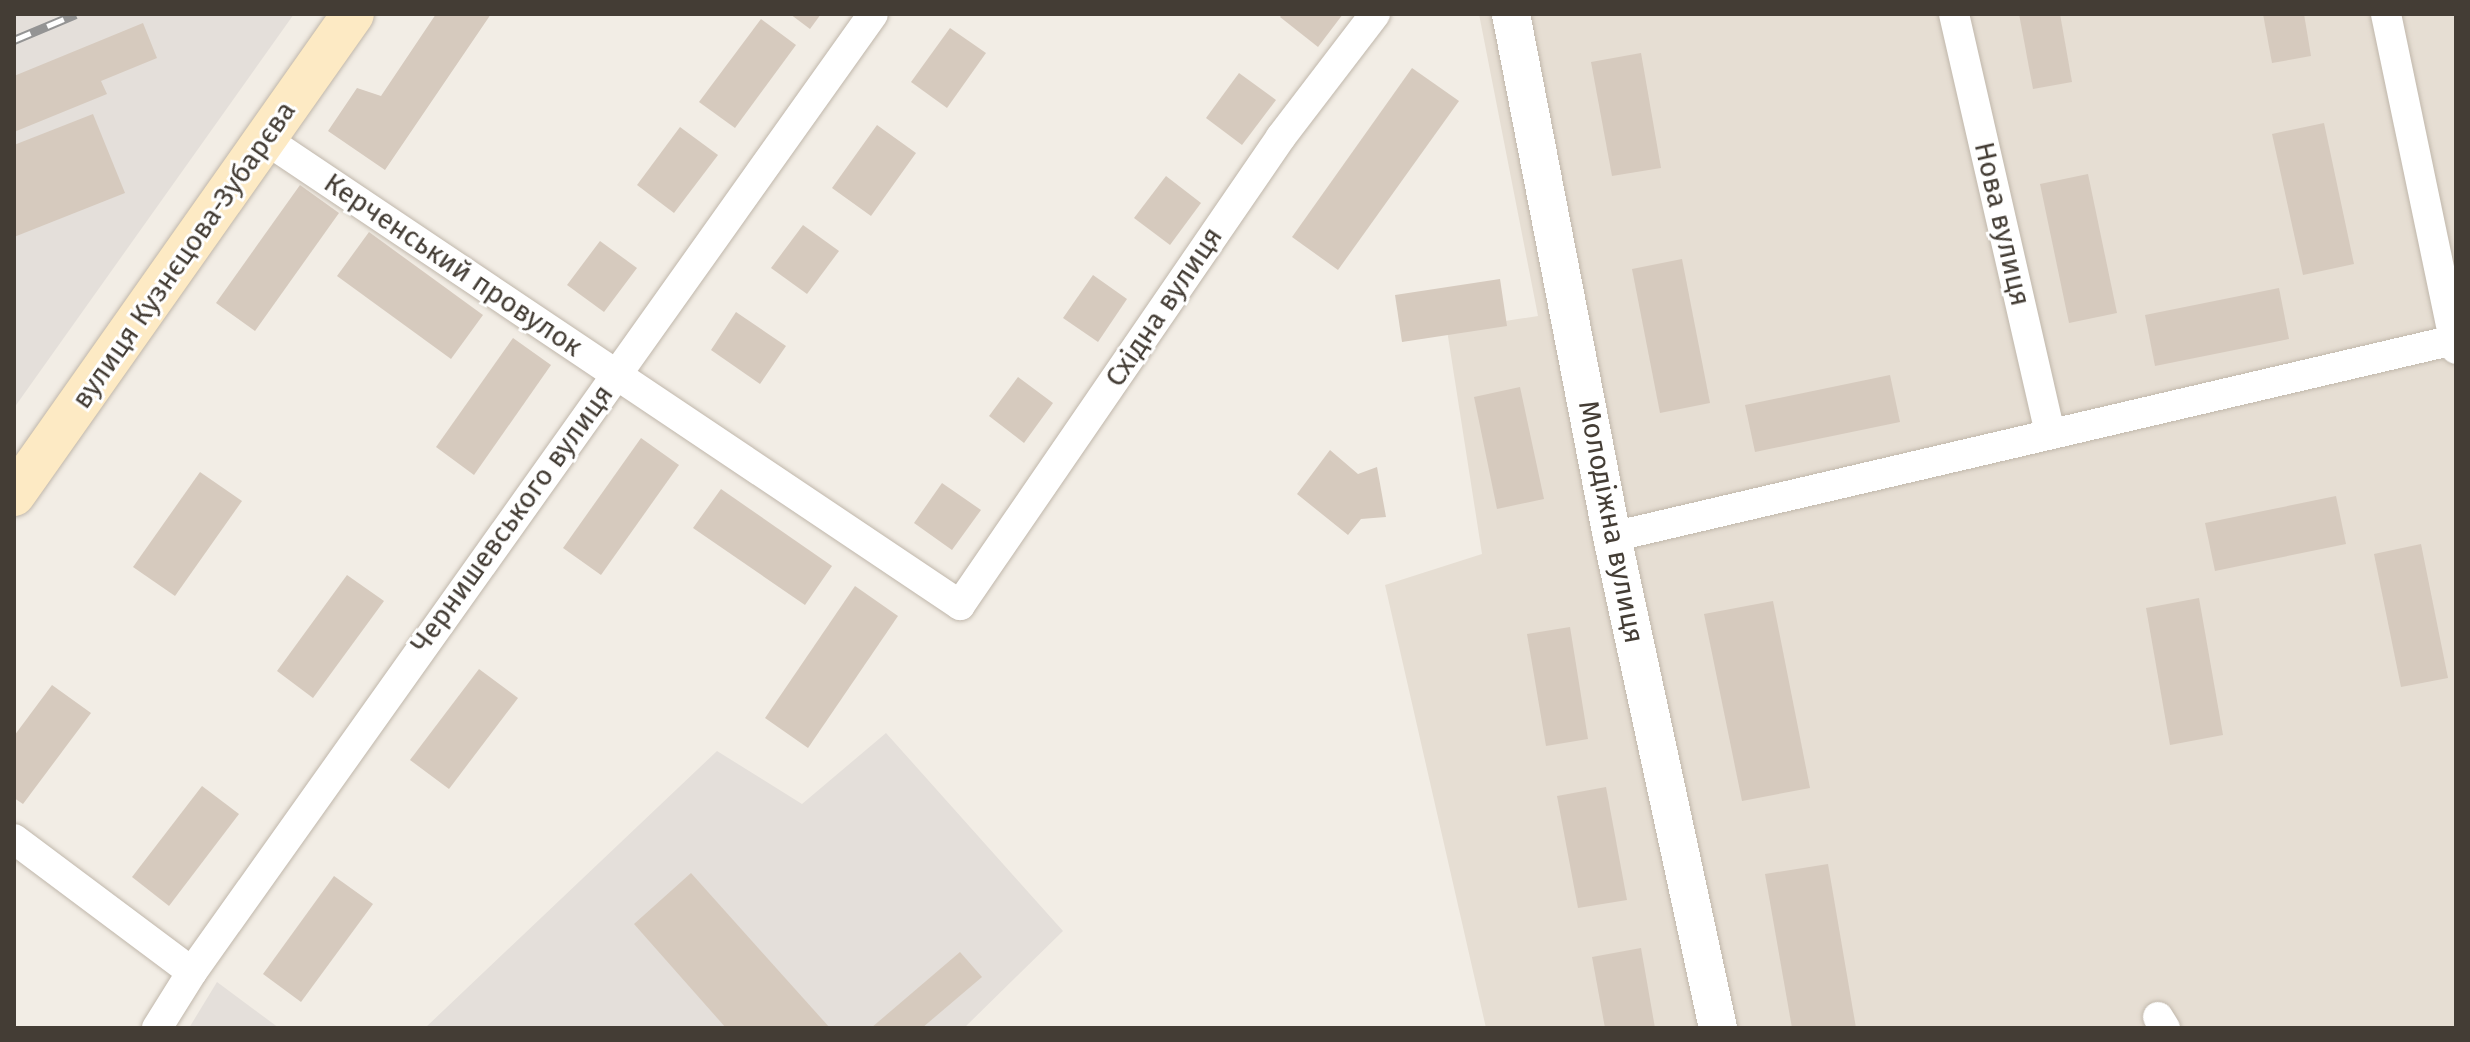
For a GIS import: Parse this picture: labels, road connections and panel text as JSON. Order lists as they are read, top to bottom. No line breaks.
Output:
{"streets":{"main road":["вулиця Кузнєцова-Зубарєва"],"street":["Нова вулиця","Керченський провулок","Східна вулиця","Чернишевського вулиця","Молодіжна вулиця"]},"crossings":[["вулиця Кузнєцова-Зубарєва","Керченський провулок"],["Керченський провулок","Східна вулиця"],["Керченський провулок","Чернишевського вулиця"]]}
